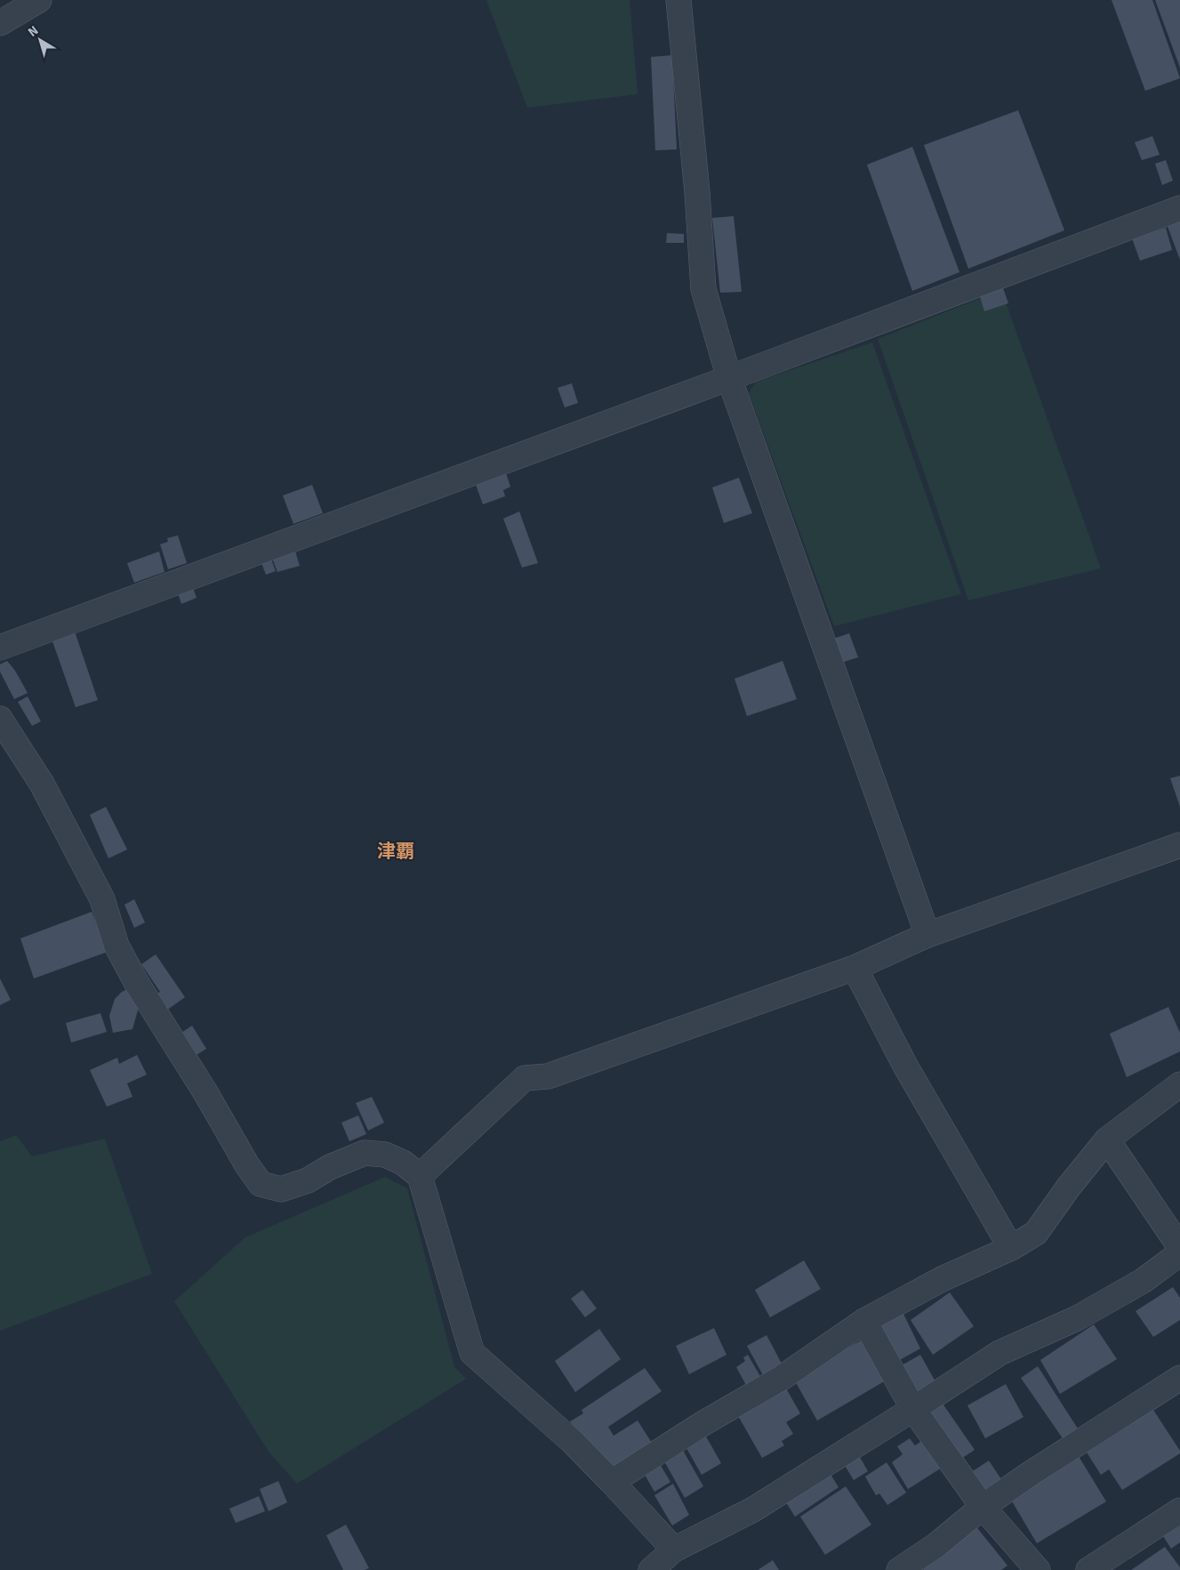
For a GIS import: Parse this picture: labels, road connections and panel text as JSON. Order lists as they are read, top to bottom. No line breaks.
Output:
{"districts":["津覇"],"north":"top left"}
